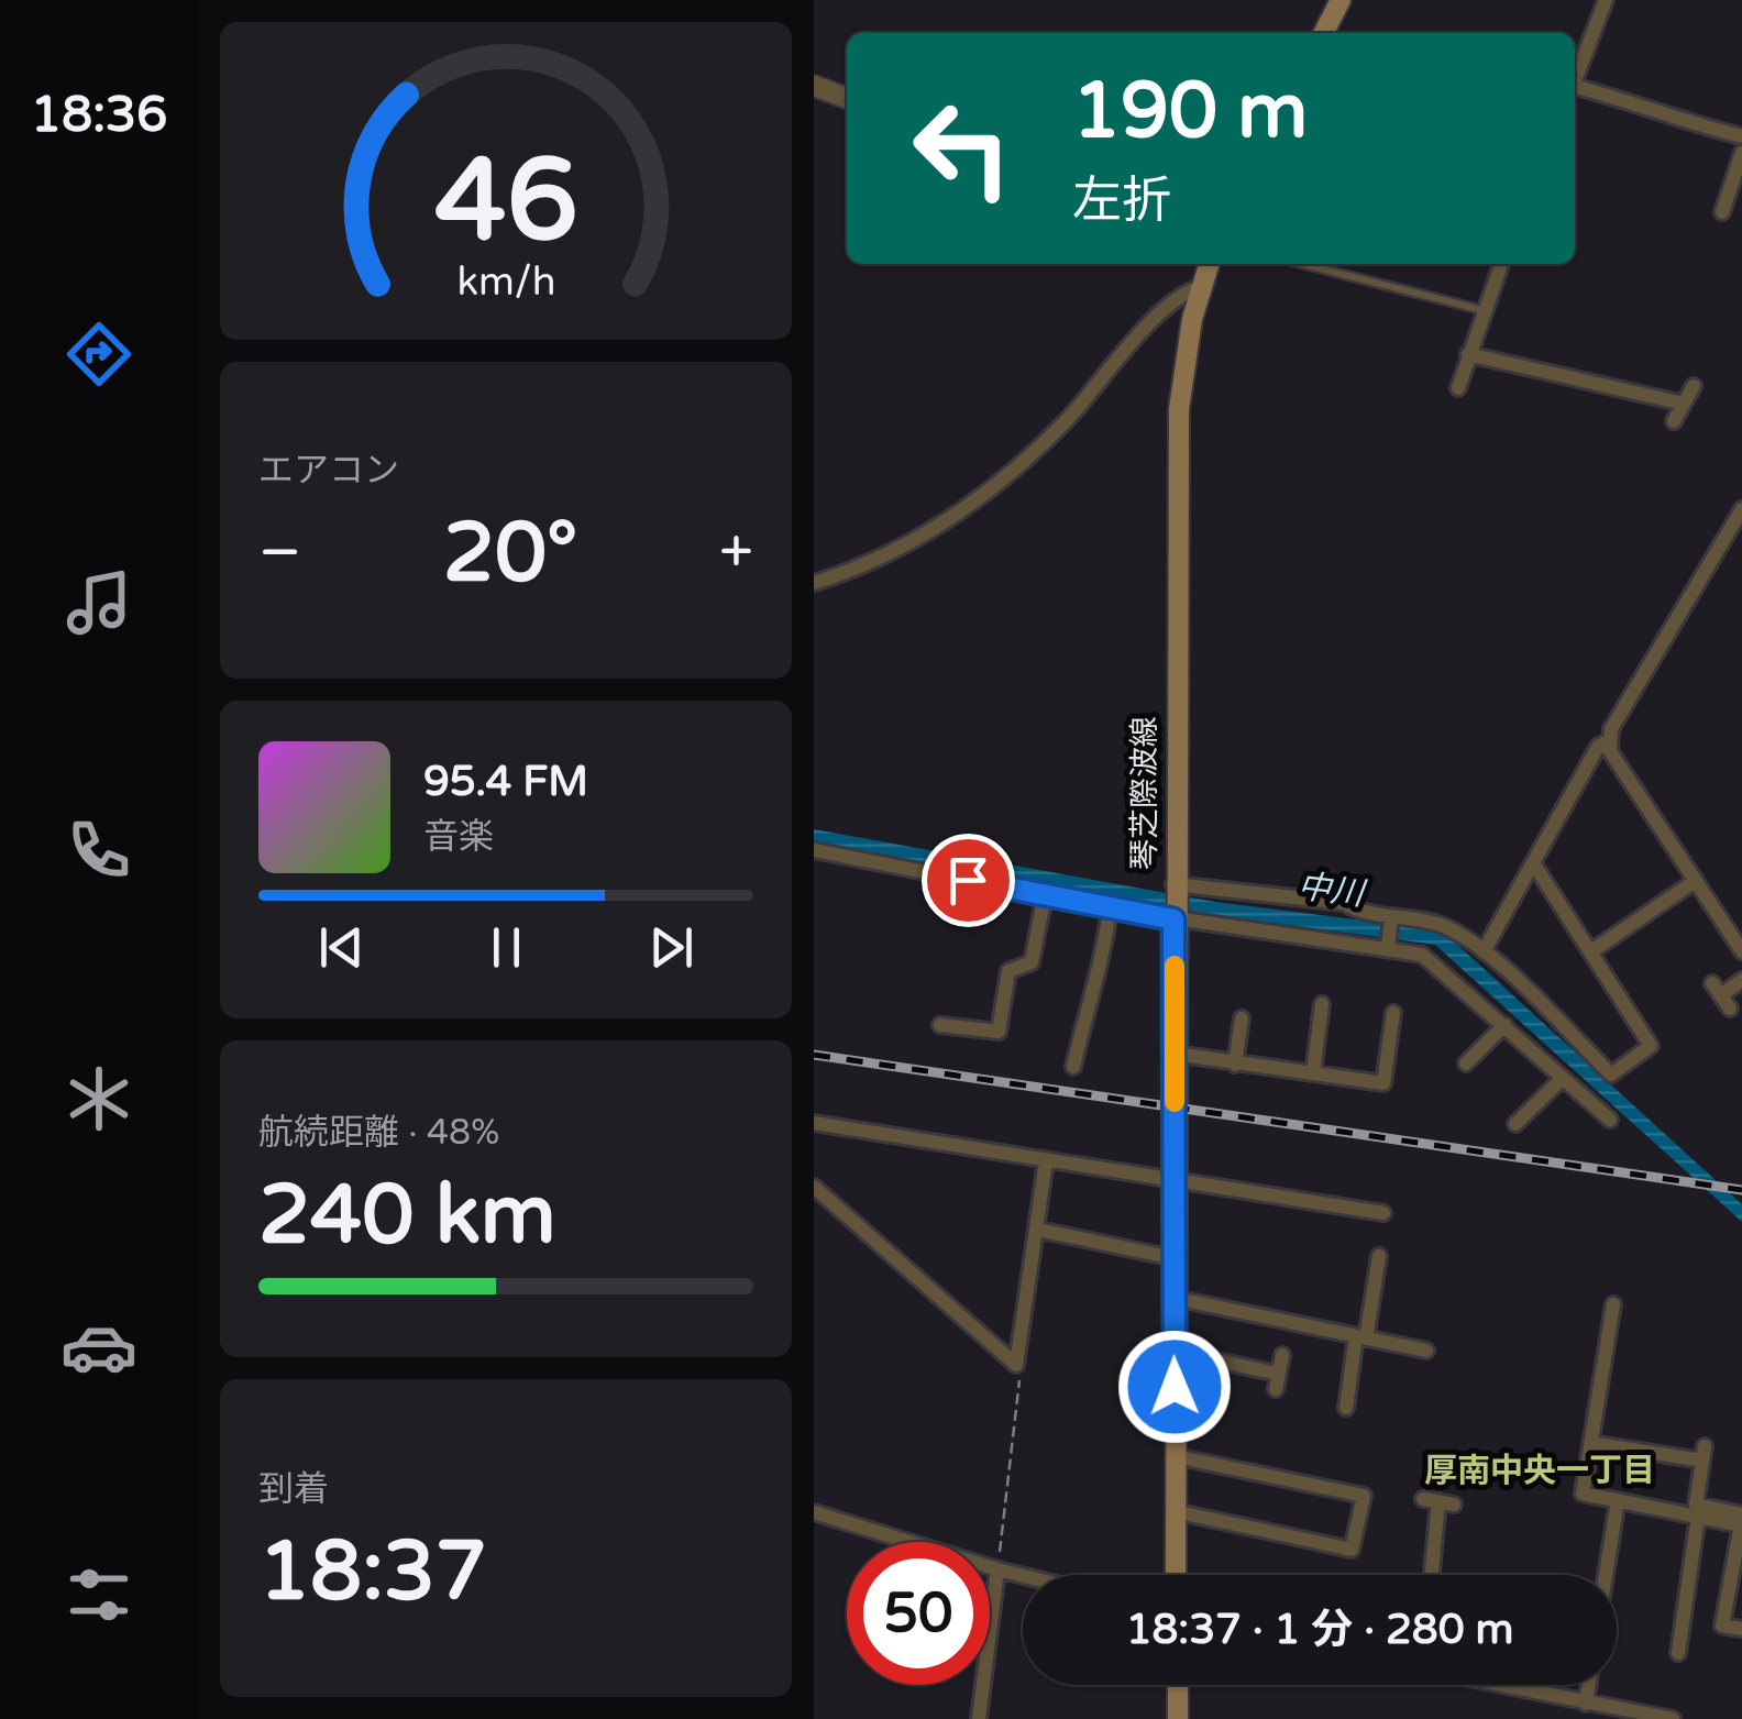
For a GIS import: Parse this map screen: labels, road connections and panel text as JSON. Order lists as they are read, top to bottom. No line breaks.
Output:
{"streets":{"main road":["琴芝際波線"]},"districts":["厚南中央一丁目"],"water":["中川"],"page":{"tabs":"18:36","turn":["190 m","左折"],"tile":["エアコン",["航続距離 · 48%","240 km"],["到着","18:37"]],"heat":["−","20°","+"],"song":["95.4 FM","音楽"],"limit":"50","trip":"18:37 · 1 分 · 280 m","gauge":["46","km/h"]}}
